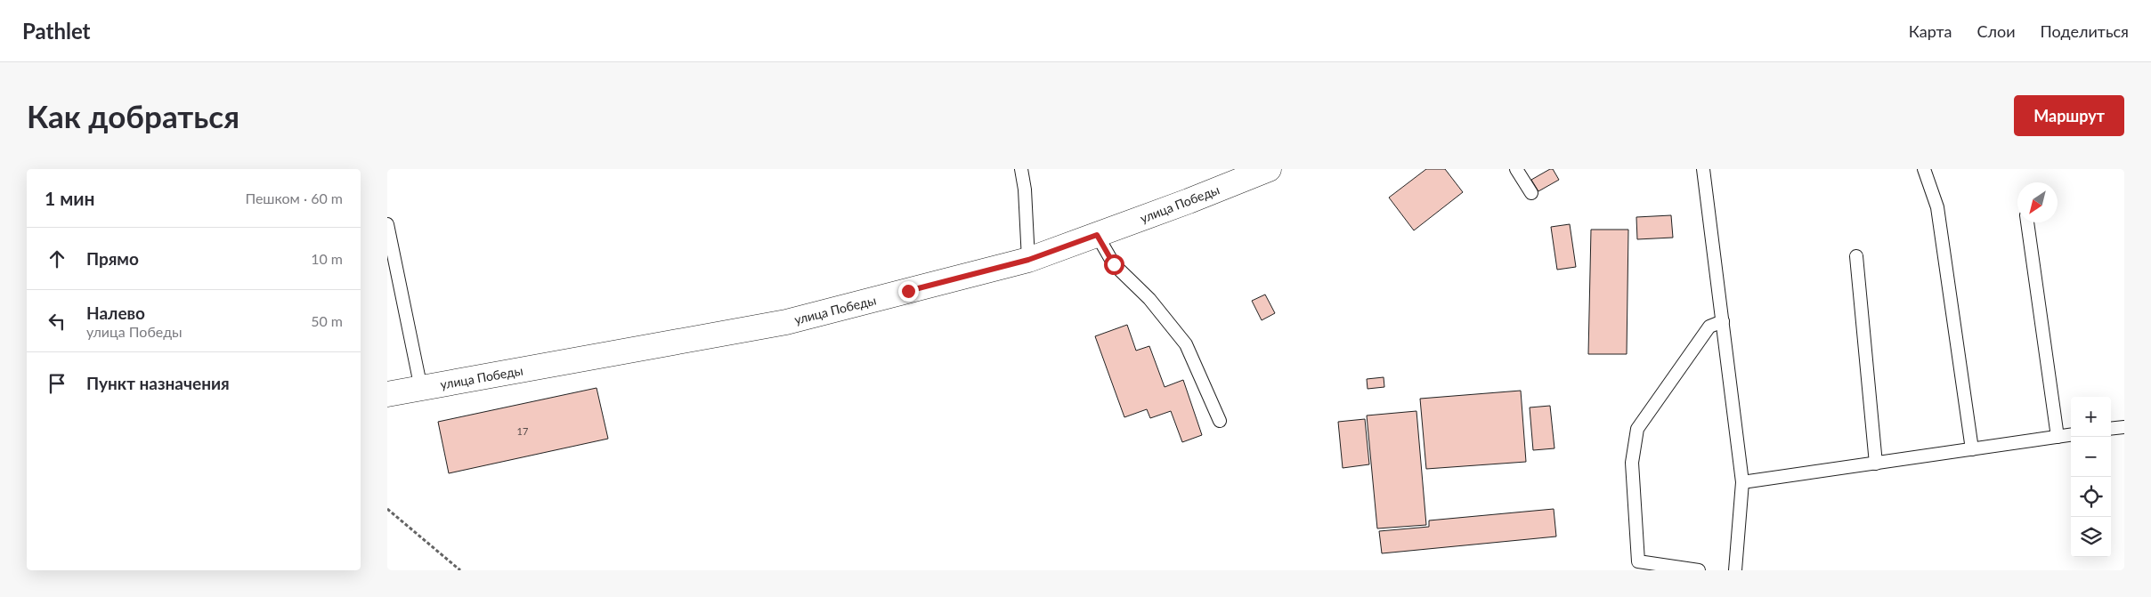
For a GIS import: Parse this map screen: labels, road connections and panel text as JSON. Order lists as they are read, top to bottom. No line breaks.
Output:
{"streets":{"street":["улица Победы"]},"house_numbers":["17"],"north":"bottom left","page":{"header":"Pathlet","nav":["Карта","Слои","Поделиться"],"buttons":"Маршрут","title":"Как добраться","heading":["1 мин","Пешком · 60 m"],"list":[["Прямо","10 m"],["Налево","улица Победы","50 m"],"Пункт назначения"],"map_buttons":["+","−"]}}
